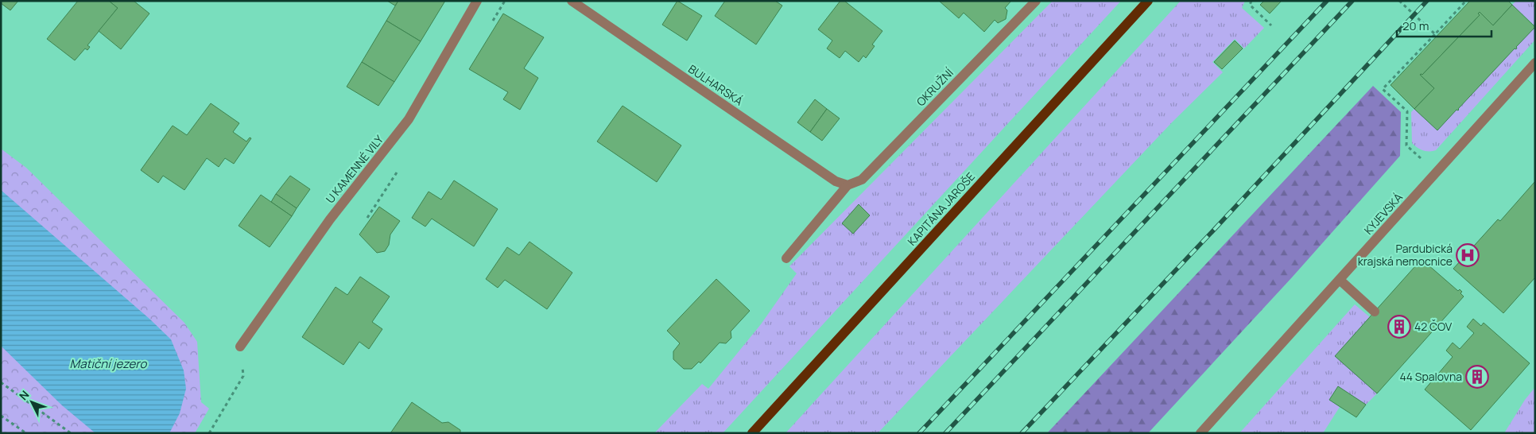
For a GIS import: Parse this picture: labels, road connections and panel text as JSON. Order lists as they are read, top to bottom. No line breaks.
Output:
{"streets":{"main road":["KAPITÁNA JAROŠE"],"street":["BULHARSKÁ","OKRUŽNÍ","U KAMENNÉ VILY","KYJEVSKÁ"]},"crossings":[["BULHARSKÁ","OKRUŽNÍ"]],"water":["Matiční jezero"],"places":{"hospital":["Pardubická krajská nemocnice"],"building":["42 ČOV","44 Spalovna"]},"scale_bar":"20 m","north":"top left"}
